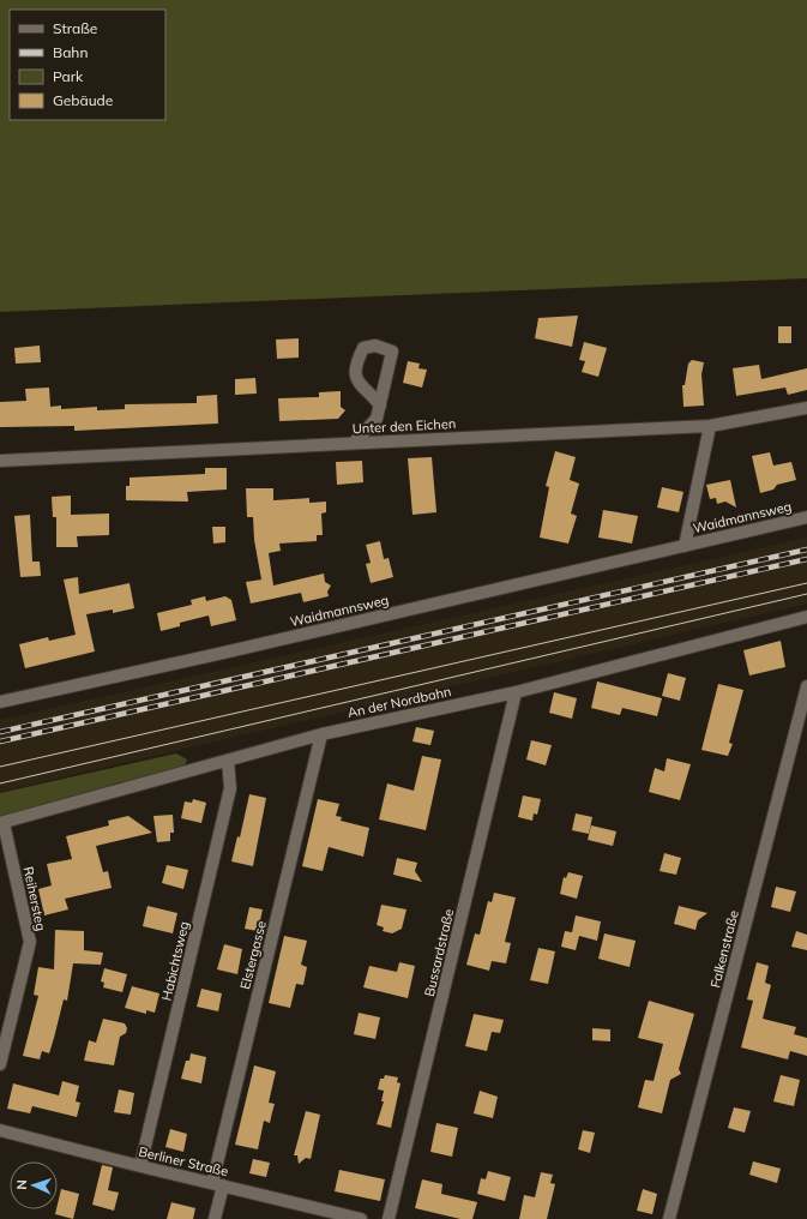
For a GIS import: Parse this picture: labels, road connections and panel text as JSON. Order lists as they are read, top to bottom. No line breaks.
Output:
{"streets":{"street":["Unter den Eichen","Waidmannsweg","An der Nordbahn","Reihersteg","Falkenstraße","Bussardstraße","Elstergasse","Habichtsweg","Berliner Straße"]},"crossings":[["Unter den Eichen","Waidmannsweg"],["An der Nordbahn","Reihersteg"],["An der Nordbahn","Bussardstraße"],["An der Nordbahn","Elstergasse"],["An der Nordbahn","Habichtsweg"],["Elstergasse","Berliner Straße"],["Habichtsweg","Berliner Straße"]],"legend":["Straße","Bahn","Park","Gebäude"],"north":"left"}
